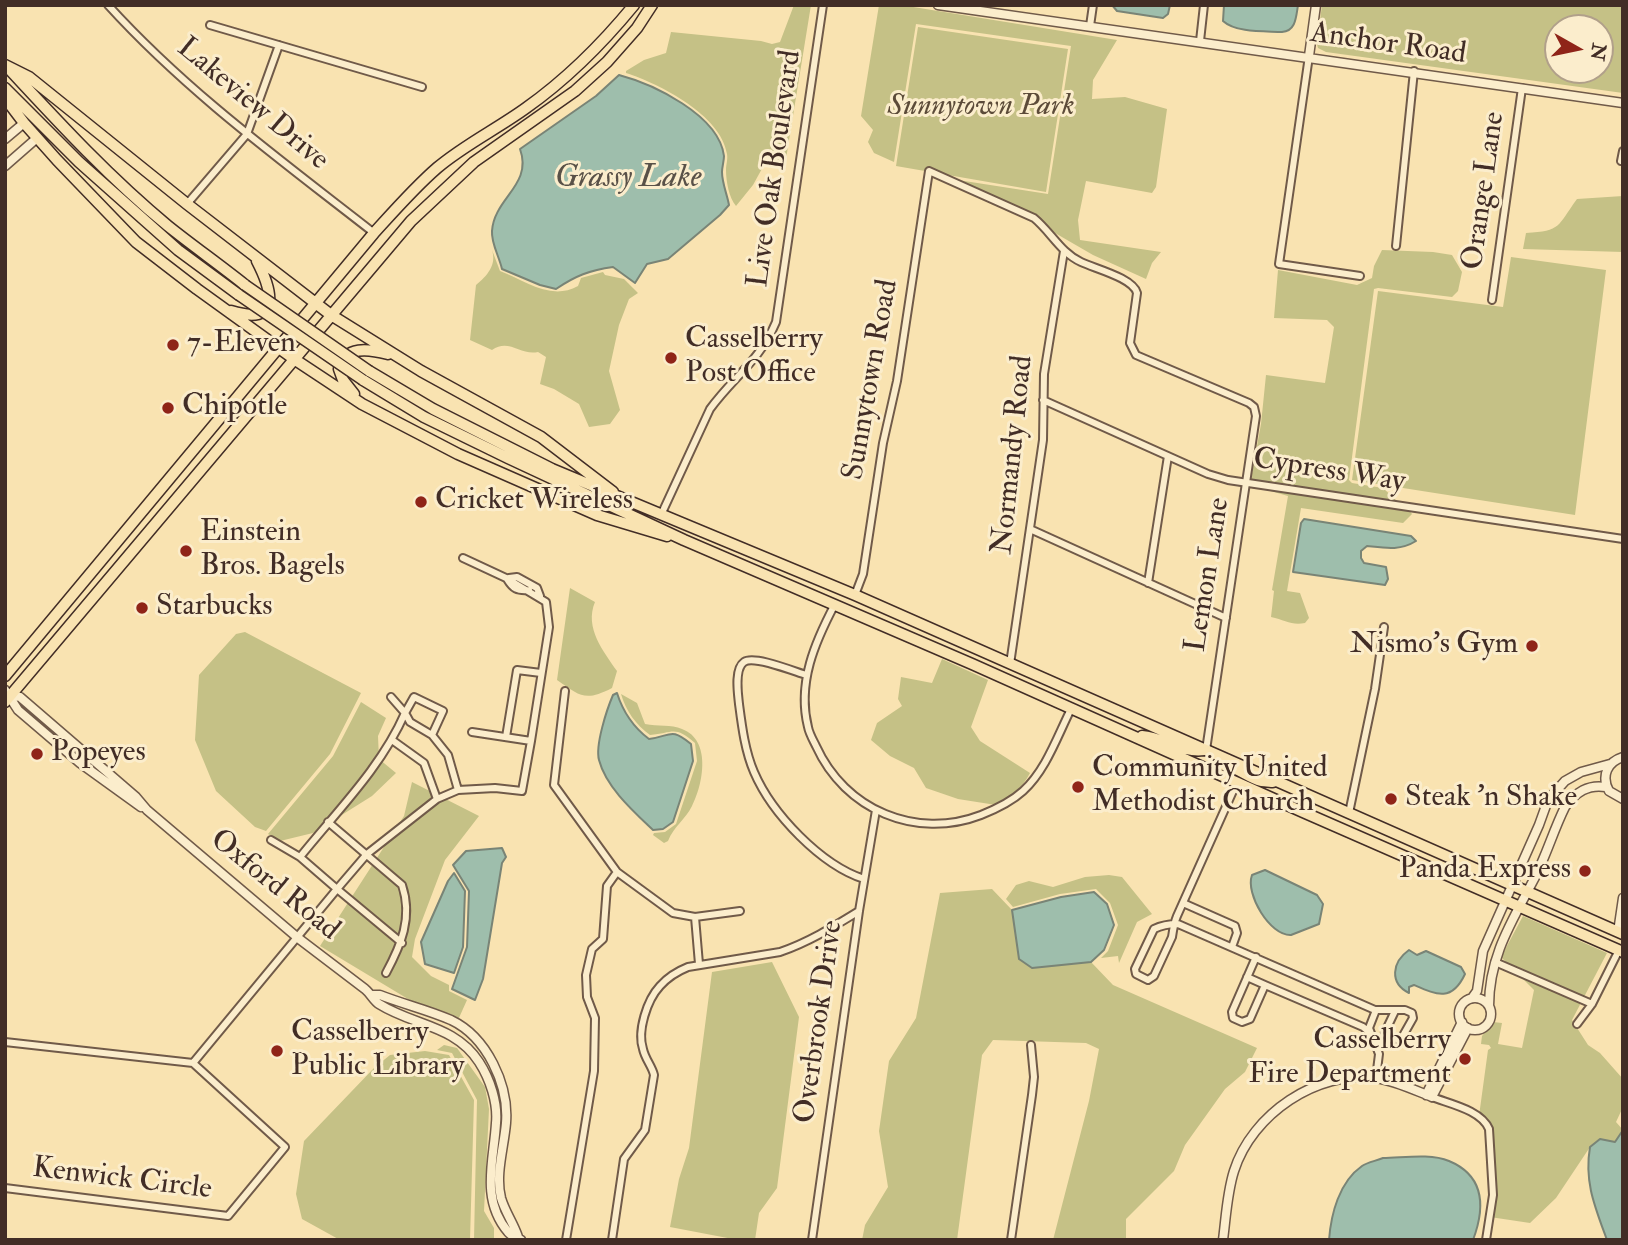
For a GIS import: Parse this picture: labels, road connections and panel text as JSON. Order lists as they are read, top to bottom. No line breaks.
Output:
{"streets":{"street":["Anchor Road","Lakeview Drive","Live Oak Boulevard","Orange Lane","Sunnytown Road","Normandy Road","Cypress Way","Lemon Lane","Oxford Road","Overbrook Drive","Kenwick Circle"]},"crossings":[["Anchor Road","Orange Lane"],["Sunnytown Road","Normandy Road"],["Sunnytown Road","Lemon Lane"],["Normandy Road","Cypress Way"],["Normandy Road","Lemon Lane"],["Cypress Way","Lemon Lane"]],"water":["Grassy Lake"],"parks":["Sunnytown Park"],"places":["7-Eleven","Casselberry Post Office","Chipotle","Cricket Wireless","Einstein Bros. Bagels","Starbucks","Nismo's Gym","Popeyes","Community United Methodist Church","Steak 'n Shake","Panda Express","Casselberry Public Library","Casselberry Fire Department"],"north":"right"}
